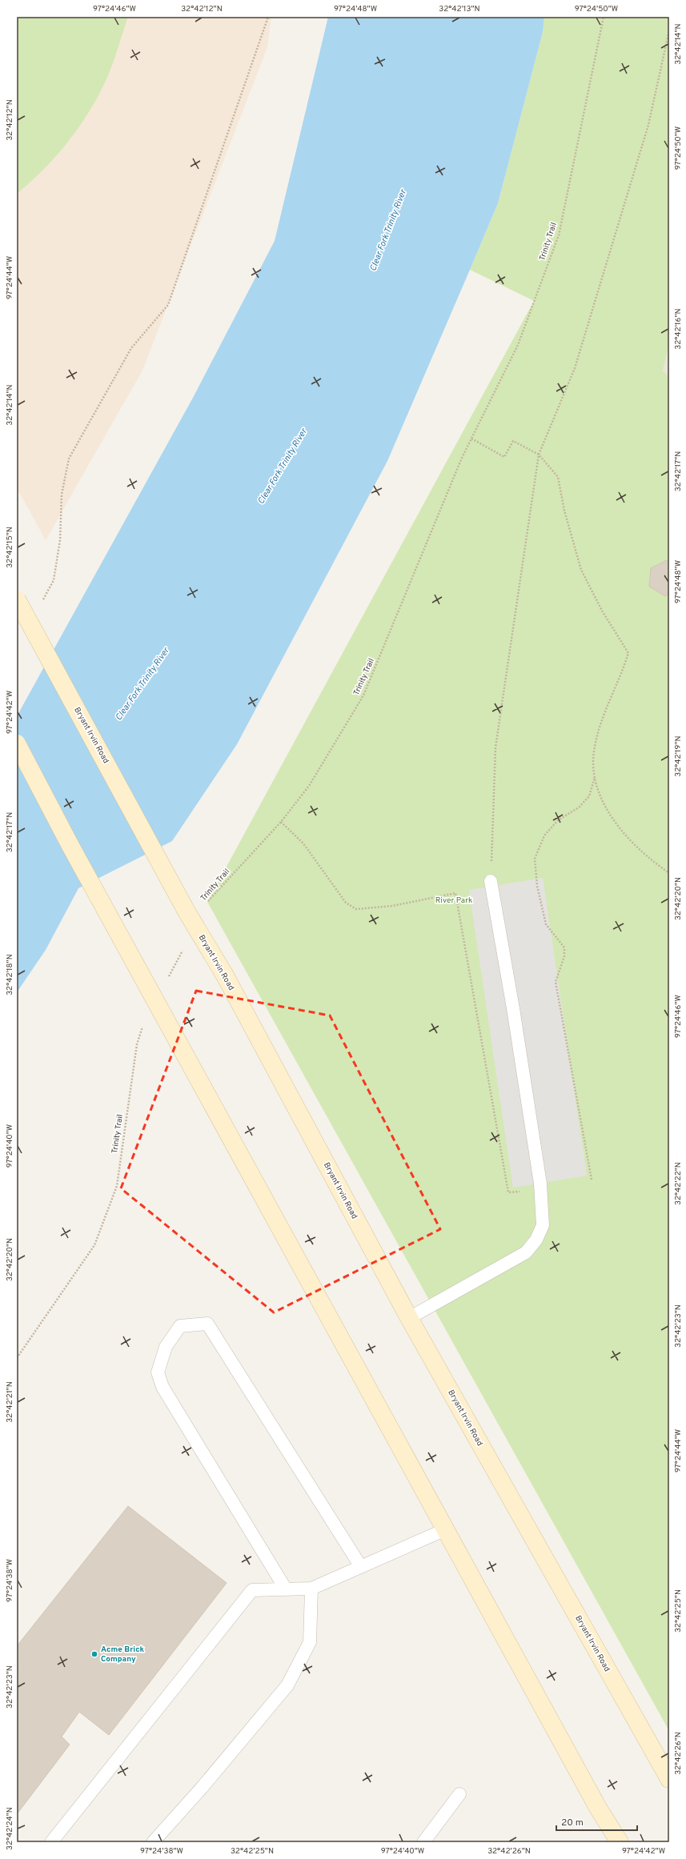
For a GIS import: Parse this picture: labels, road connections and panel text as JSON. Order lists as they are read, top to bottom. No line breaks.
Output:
{"streets":{"main road":["Bryant Irvin Road"],"path":["Trinity Trail"]},"water":["Clear Fork Trinity River"],"parks":["River Park"],"places":["Acme Brick Company"],"scale_bar":"20 m","coordinates":["97°24'46\"W","32°42'12\"N","97°24'48\"W","32°42'13\"N","97°24'50\"W","32°42'14\"N","97°24'44\"W","32°42'16\"N","32°42'17\"N","32°42'15\"N","97°24'42\"W","32°42'19\"N","32°42'20\"N","32°42'18\"N","97°24'40\"W","32°42'22\"N","32°42'23\"N","32°42'21\"N","97°24'38\"W","32°42'25\"N","32°42'26\"N","32°42'24\"N"]}
